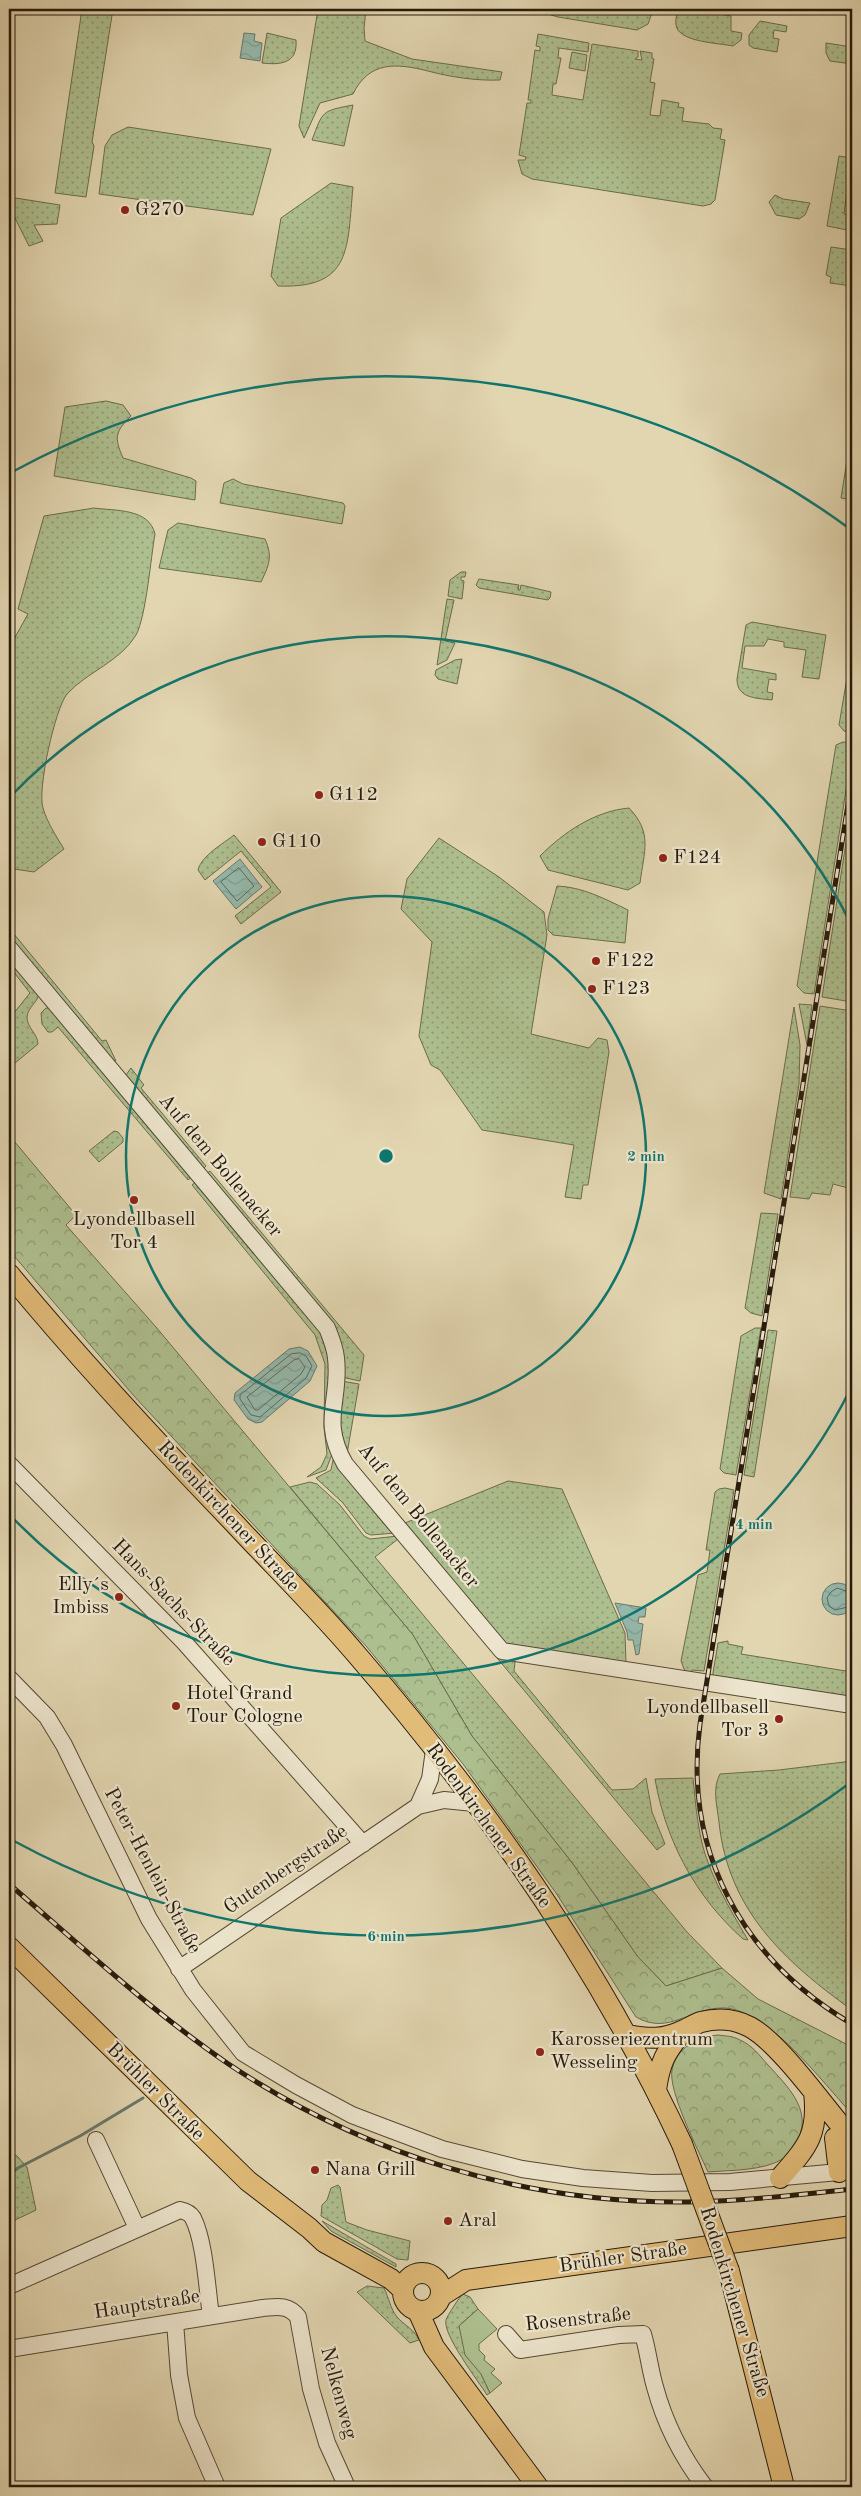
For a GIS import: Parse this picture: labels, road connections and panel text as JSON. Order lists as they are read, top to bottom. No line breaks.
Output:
{"streets":{"main road":["Rodenkirchener Straße","Brühler Straße"],"street":["Auf dem Bollenacker","Hans-Sachs-Straße","Gutenbergstraße","Peter-Henlein-Straße","Hauptstraße","Rosenstraße","Nelkenweg"]},"crossings":[["Hans-Sachs-Straße","Gutenbergstraße"],["Gutenbergstraße","Peter-Henlein-Straße"],["Hauptstraße","Nelkenweg"]],"places":["G270","G112","G110","F124","F122","F123","Lyondellbasell Tor 4","Elly´s Imbiss","Hotel Grand Tour Cologne","Lyondellbasell Tor 3","Karosseriezentrum Wesseling","Nana Grill","Aral"],"rings":["2 min","4 min","6 min"]}
